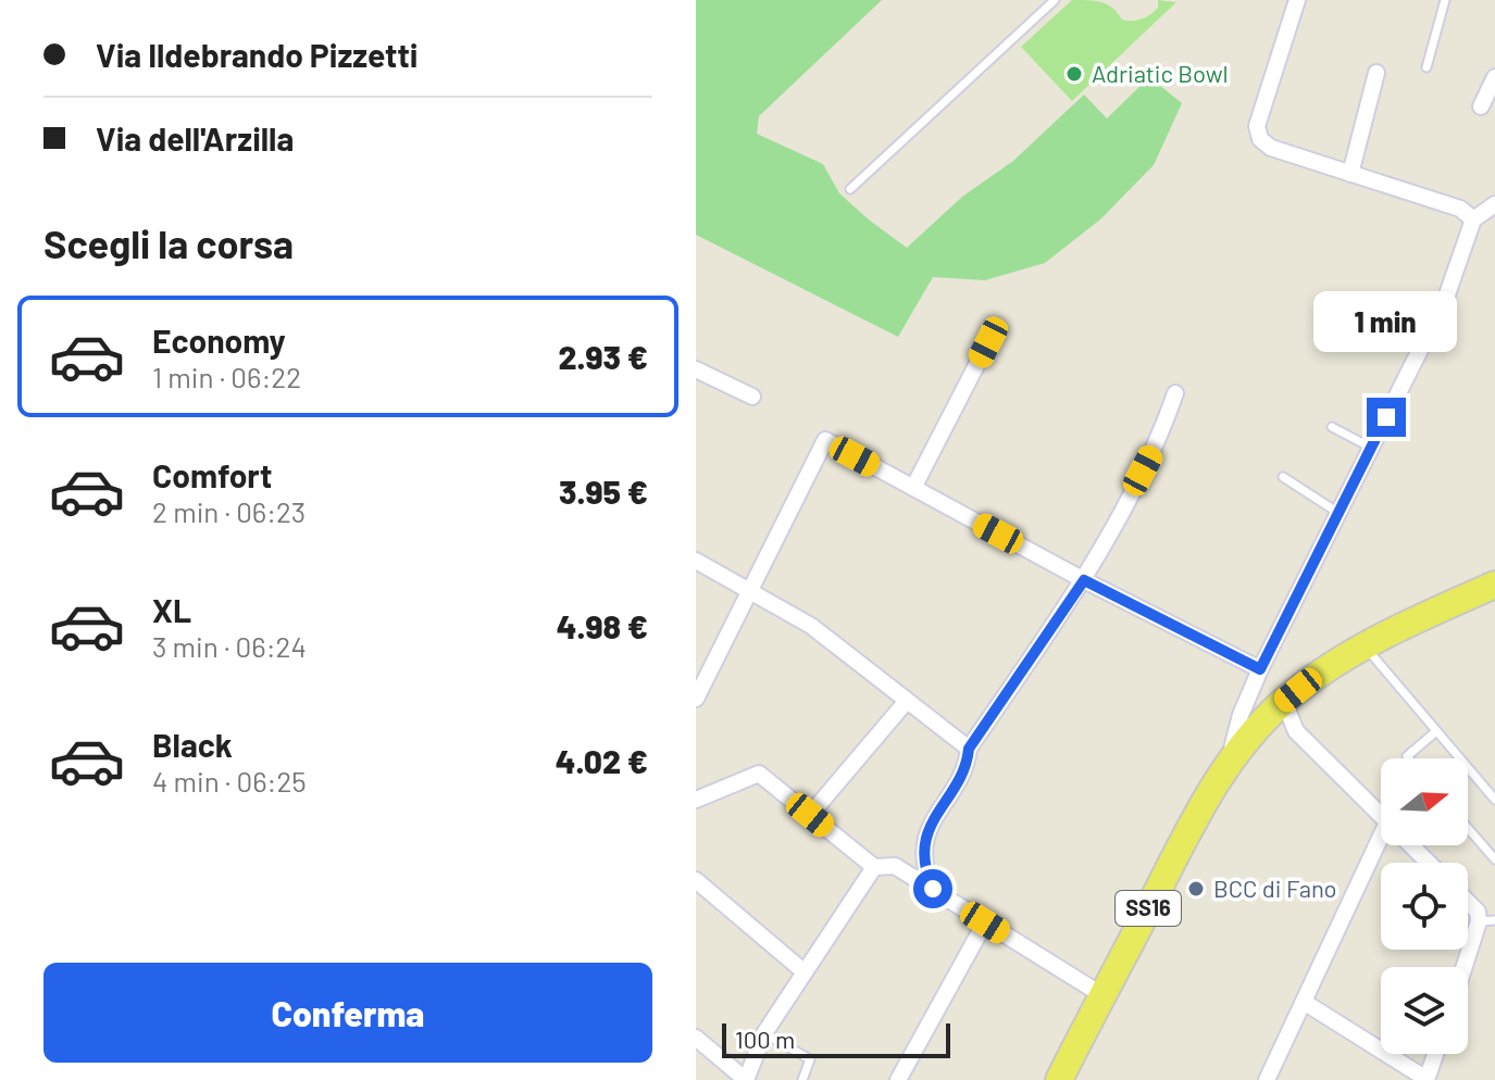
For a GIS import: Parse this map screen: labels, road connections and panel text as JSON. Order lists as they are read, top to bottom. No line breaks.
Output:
{"streets":{"main road":["SS16"]},"places":["Adriatic Bowl","BCC di Fano"],"scale_bar":"100 m","north":"right","page":{"banner":["Via Ildebrando Pizzetti","Via dell'Arzilla"],"heading":"Scegli la corsa","bubble":"1 min","list":[{"name":"Economy","note":"1 min · 06:22","value":"2.93 €"},{"name":"Comfort","note":"2 min · 06:23","value":"3.95 €"},{"name":"XL","note":"3 min · 06:24","value":"4.98 €"},{"name":"Black","note":"4 min · 06:25","value":"4.02 €"}],"buttons":"Conferma","scale":"100 m"}}
